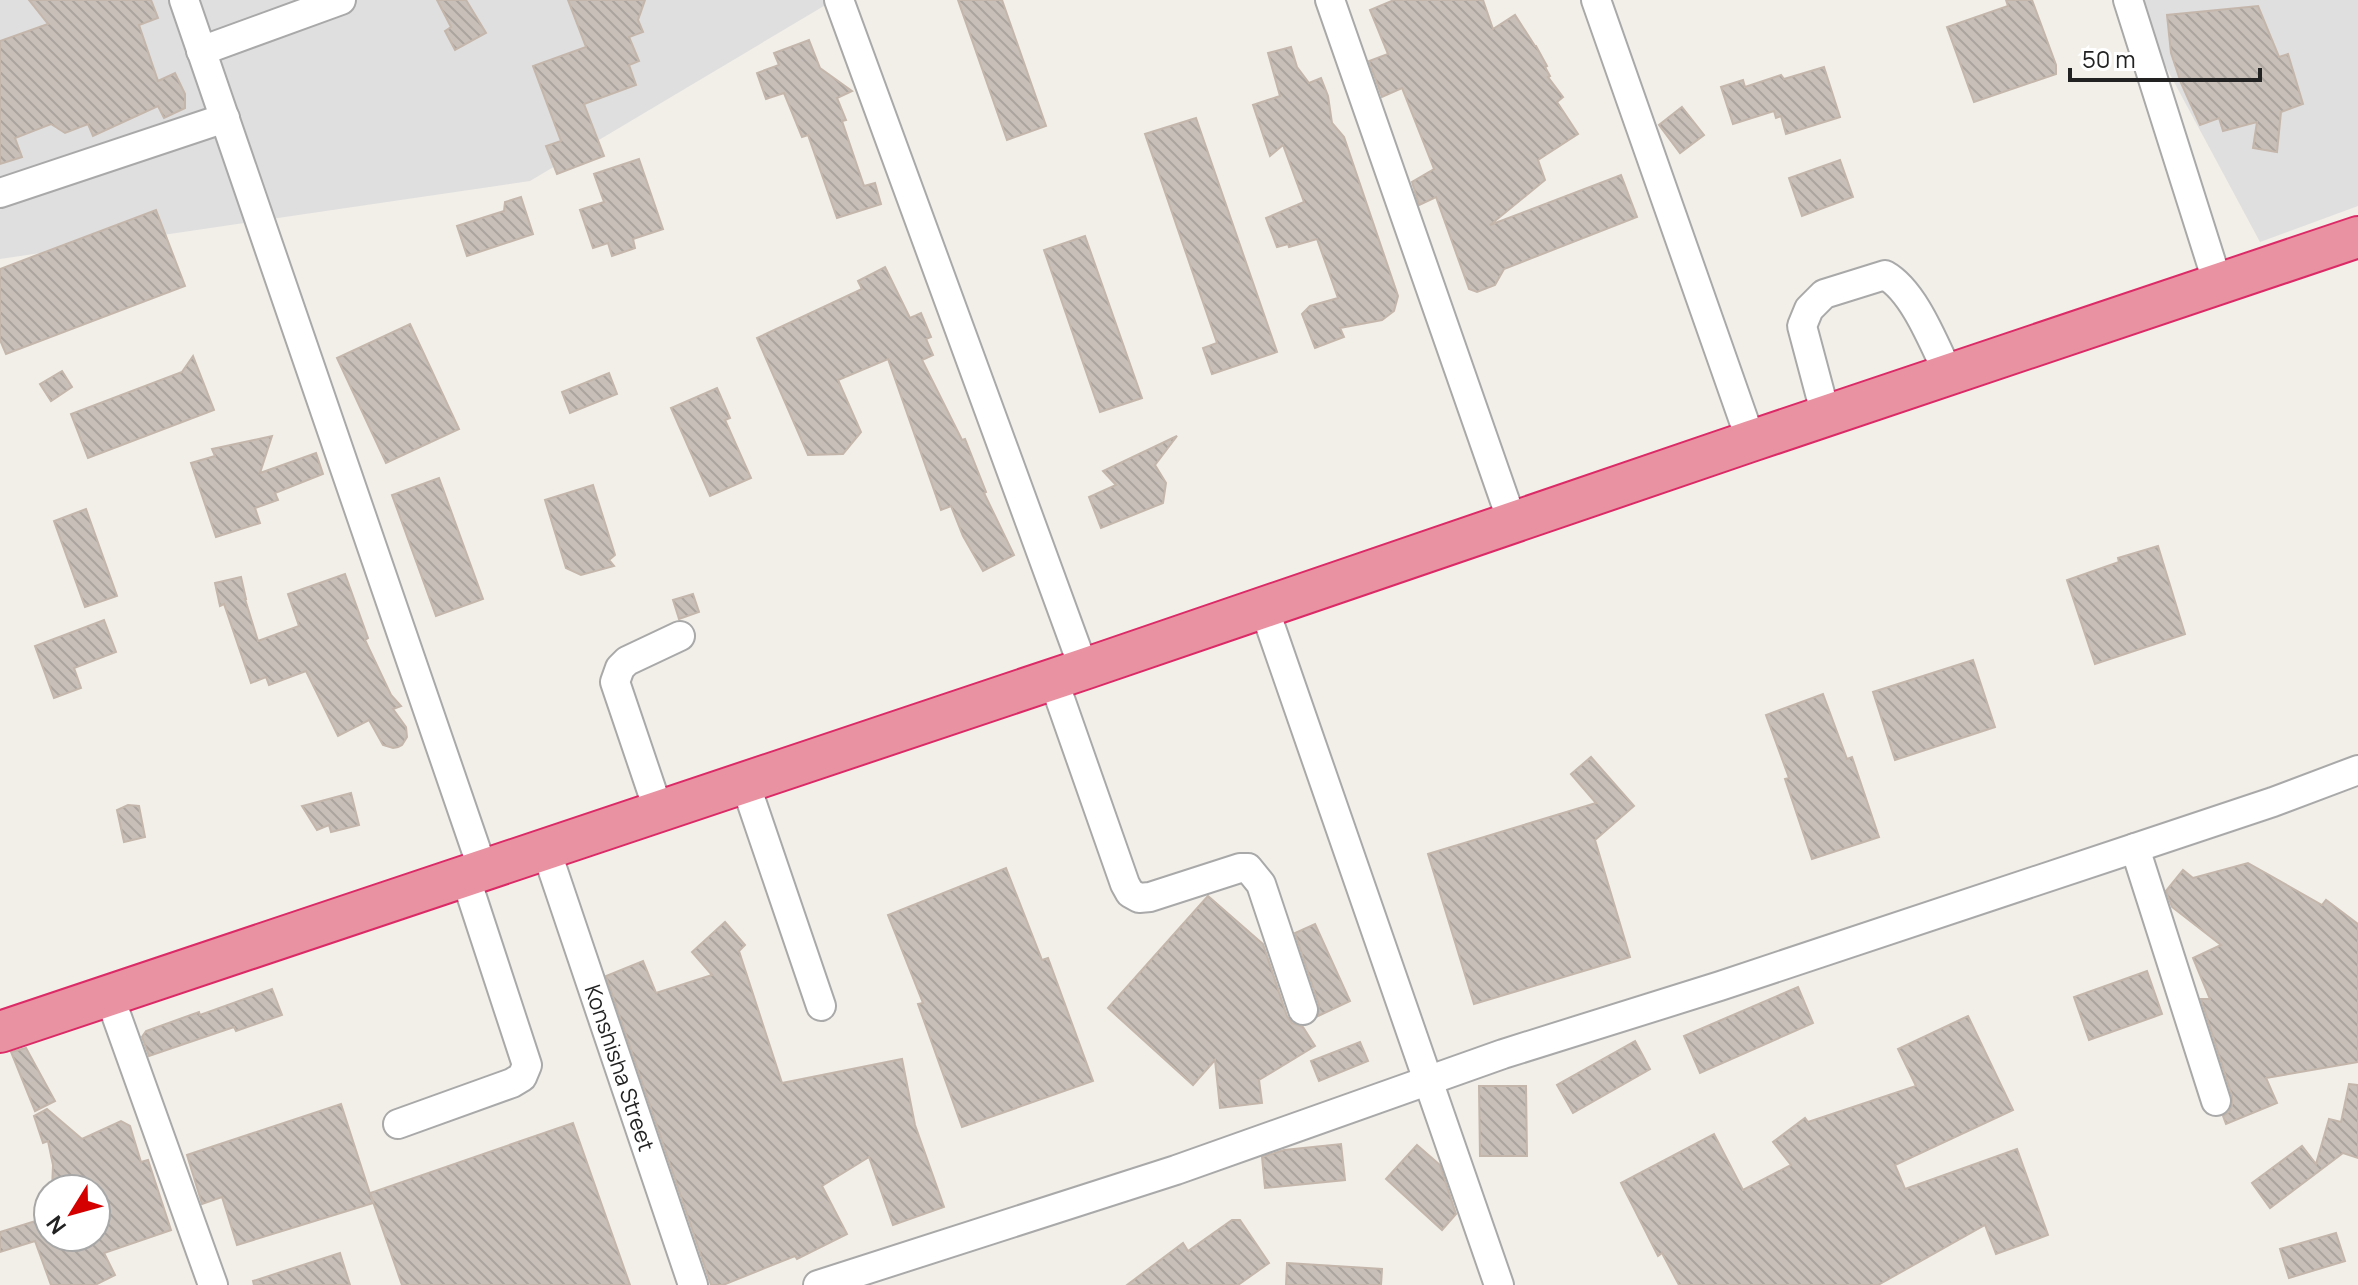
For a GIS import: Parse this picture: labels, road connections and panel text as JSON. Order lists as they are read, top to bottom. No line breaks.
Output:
{"streets":{"street":["Konshisha Street"]},"scale_bar":"50 m","north":"bottom left"}
